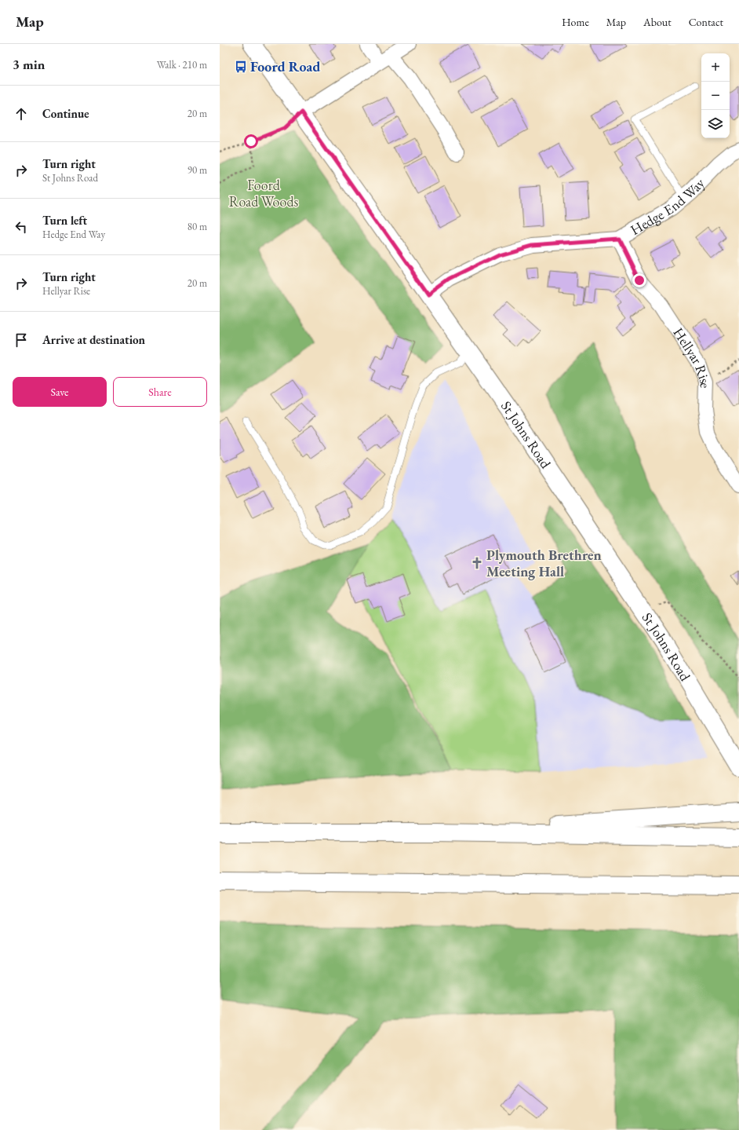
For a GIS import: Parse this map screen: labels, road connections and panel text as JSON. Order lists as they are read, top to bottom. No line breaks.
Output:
{"streets":{"main road":["St Johns Road"],"street":["Hedge End Way","Hellyar Rise"]},"crossings":[["Hedge End Way","Hellyar Rise"],["Hedge End Way","St Johns Road"]],"parks":["Foord Road Woods"],"places":{"bus stop":["Foord Road"],"church":["Plymouth Brethren Meeting Hall"]},"page":{"header":"Map","nav":["Home","Map","About","Contact"],"heading":["3 min","Walk · 210 m"],"map_buttons":["+","−"],"list":[["Continue","20 m"],["Turn right","St Johns Road","90 m"],["Turn left","Hedge End Way","80 m"],["Turn right","Hellyar Rise","20 m"],"Arrive at destination"],"buttons":["Save","Share"]}}
